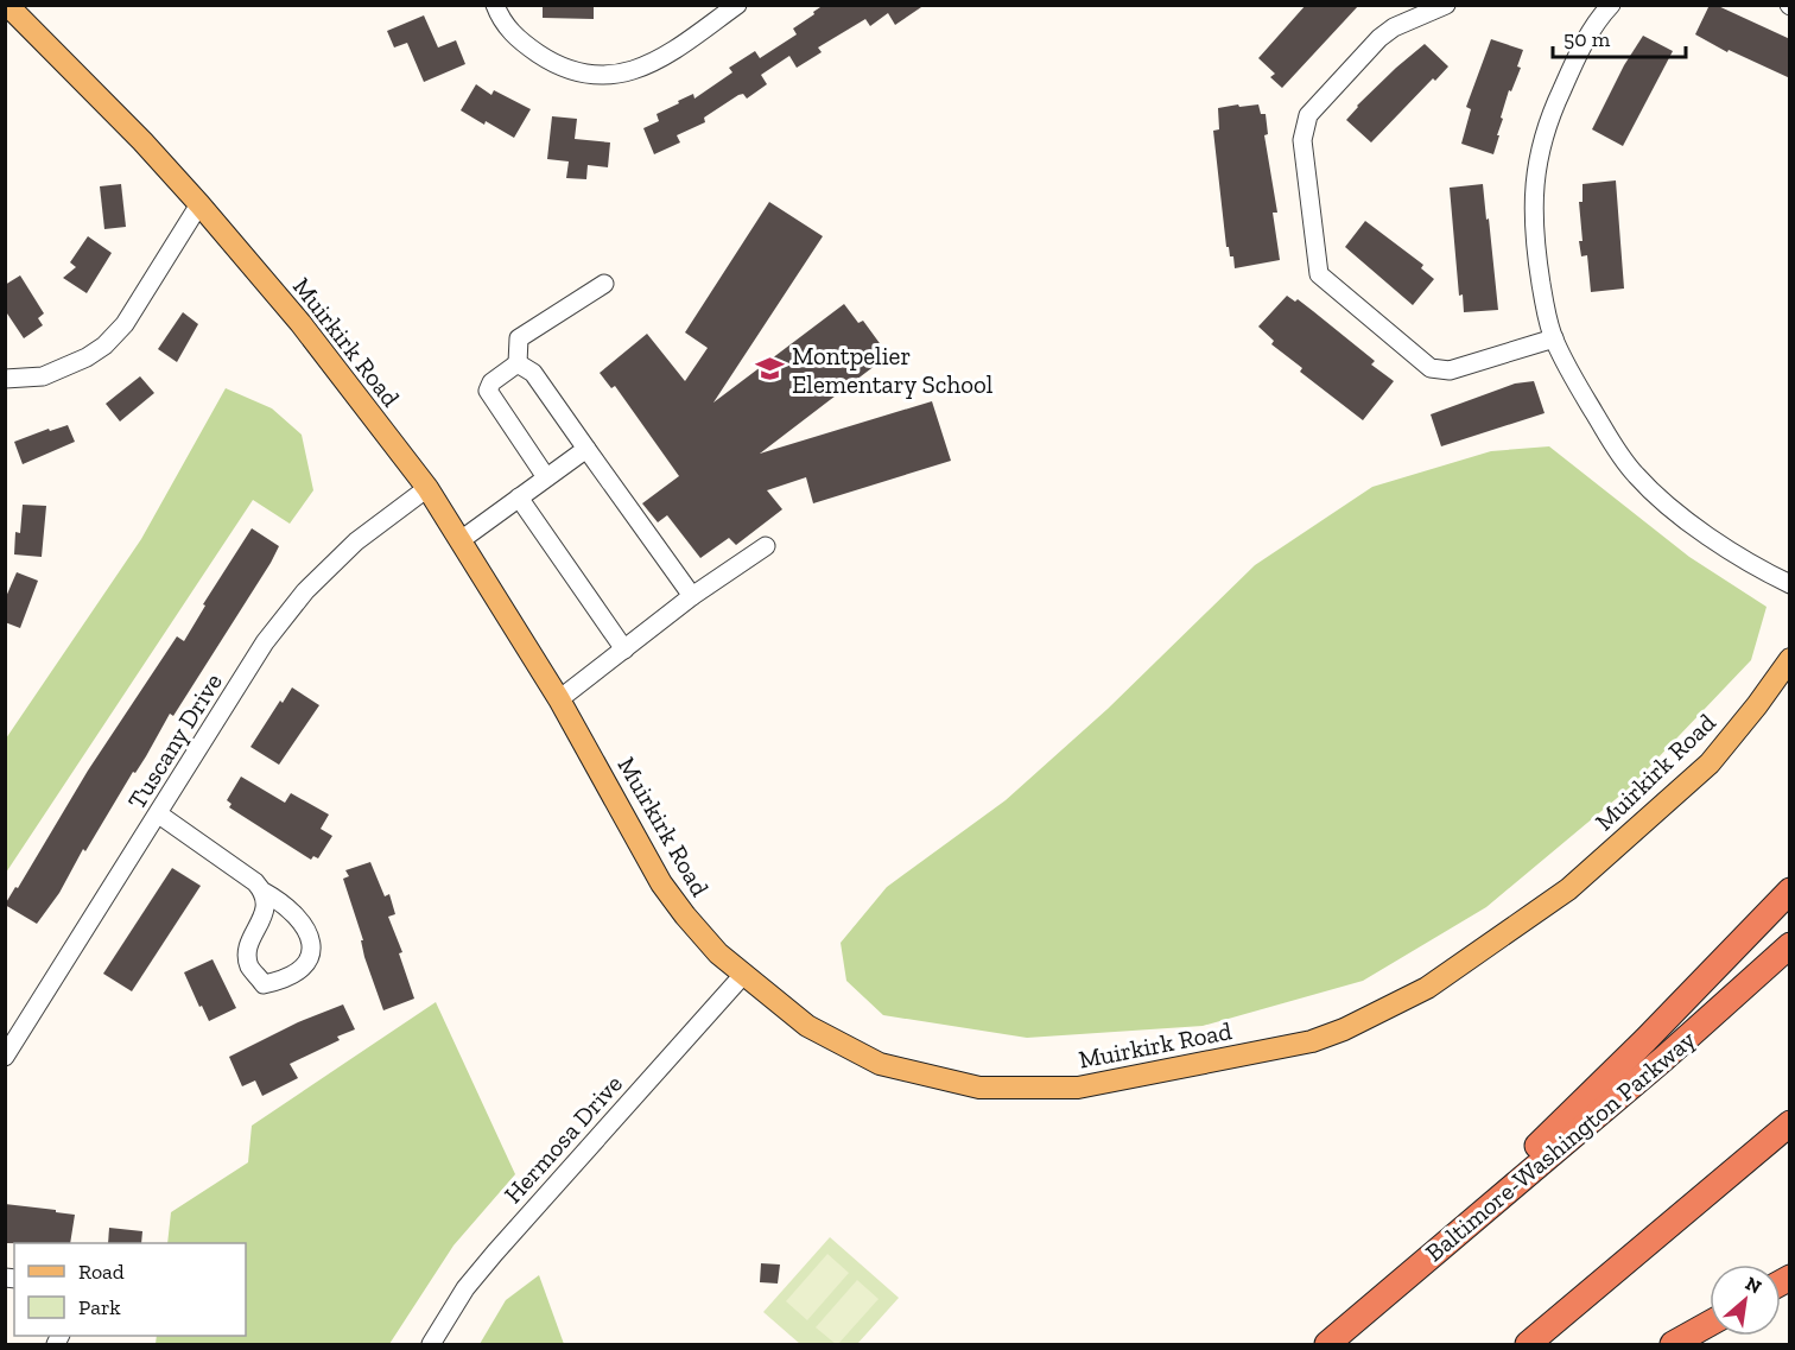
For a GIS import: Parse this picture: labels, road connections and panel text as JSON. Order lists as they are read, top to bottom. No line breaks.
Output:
{"streets":{"highway":["Baltimore-Washington Parkway"],"main road":["Muirkirk Road"],"street":["Tuscany Drive","Hermosa Drive"]},"crossings":[["Muirkirk Road","Tuscany Drive"],["Muirkirk Road","Hermosa Drive"]],"places":{"school or university":["Montpelier Elementary School"]},"legend":["Road","Park"],"scale_bar":"50 m","north":"top right"}
